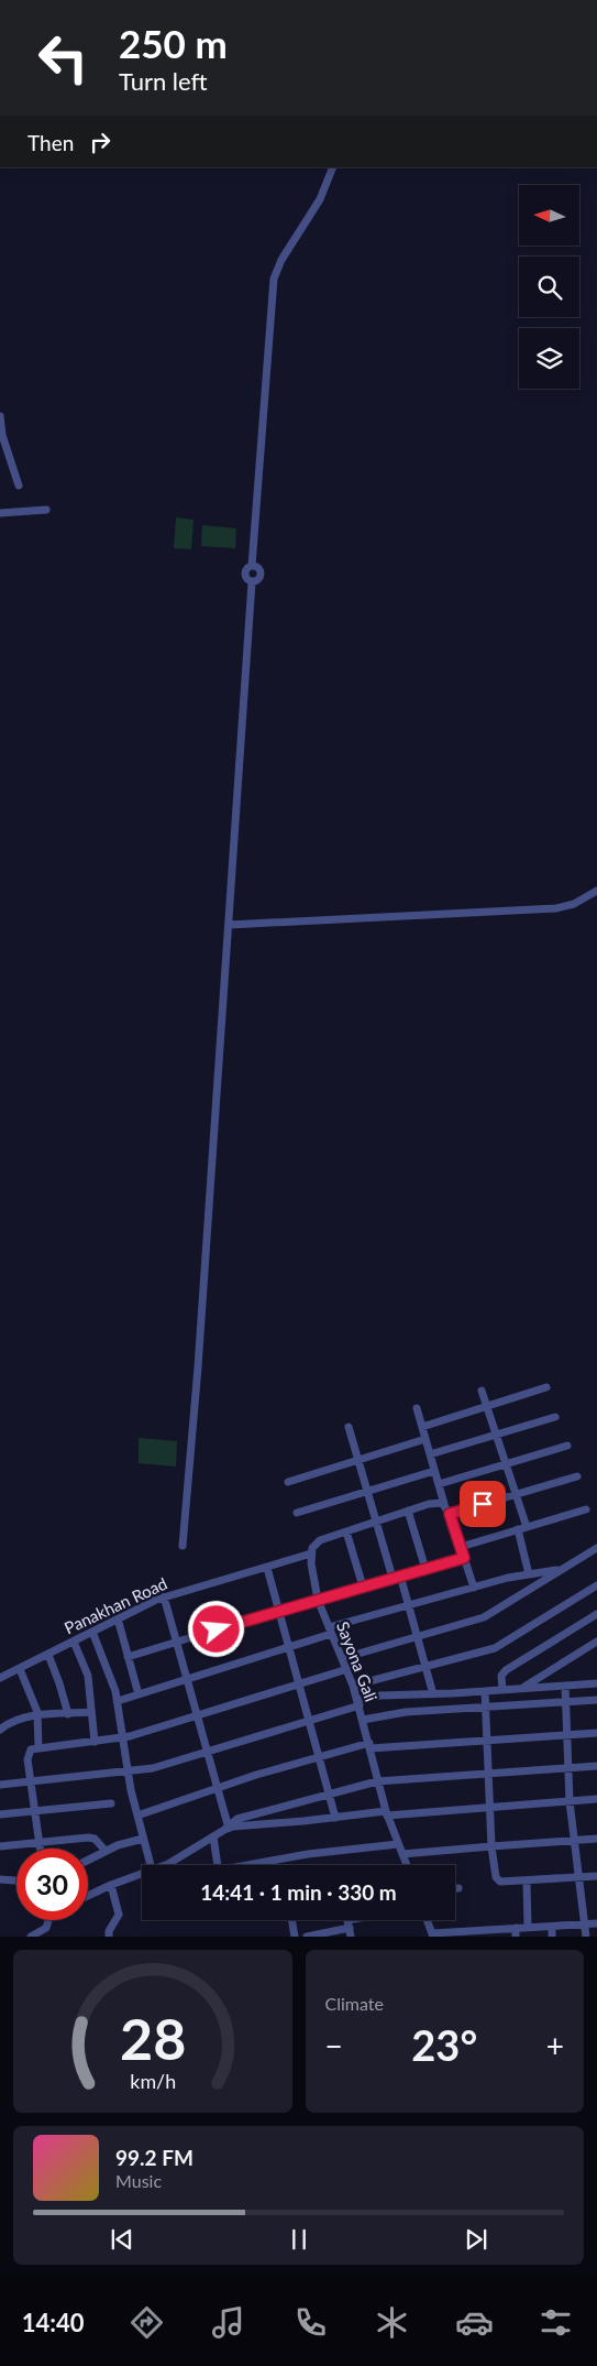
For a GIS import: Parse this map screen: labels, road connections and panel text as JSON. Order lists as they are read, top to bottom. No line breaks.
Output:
{"streets":{"street":["Panakhan Road","Sayona Gali"]},"crossings":[["Panakhan Road","Sayona Gali"]],"north":"left","page":{"turn":["250 m","Turn left"],"then":"Then","limit":"30","trip":"14:41 · 1 min · 330 m","tile":"Climate","heat":["−","23°","+"],"song":["99.2 FM","Music"],"tabs":"14:40","gauge":["28","km/h"]}}
